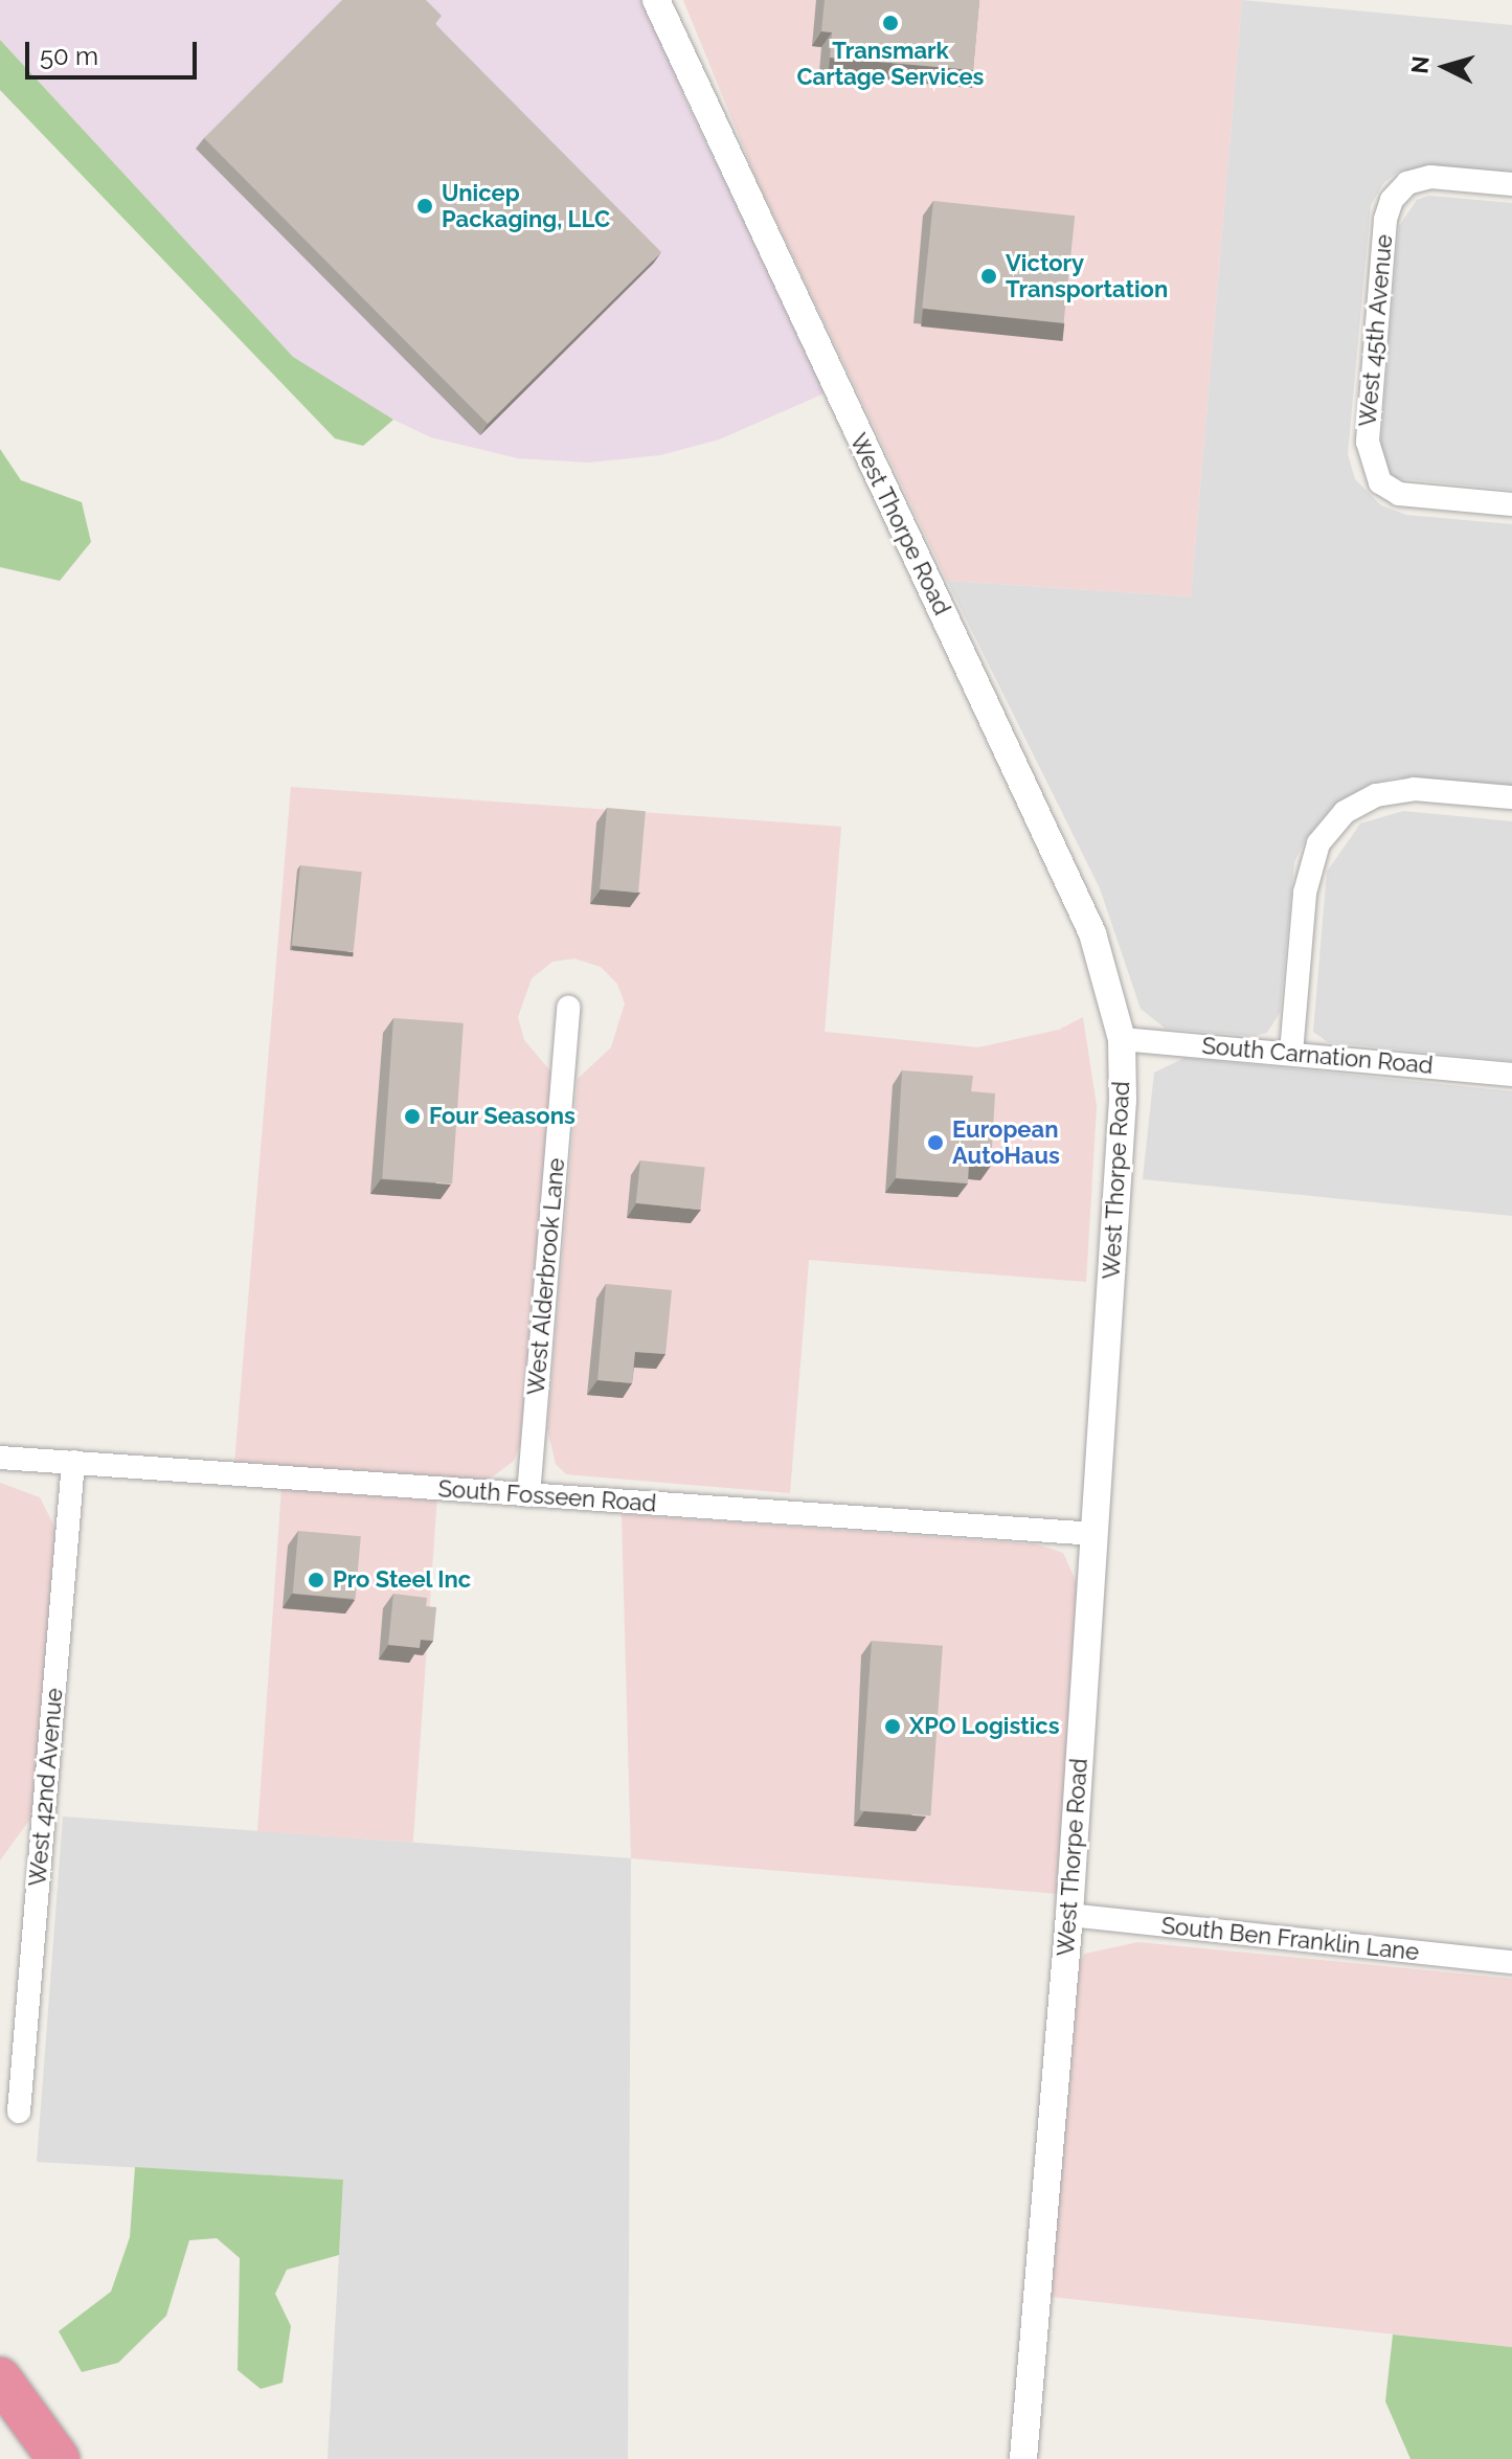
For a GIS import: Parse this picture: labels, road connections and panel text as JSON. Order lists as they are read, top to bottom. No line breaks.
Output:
{"streets":{"street":["West 45th Avenue","West Thorpe Road","South Carnation Road","West Alderbrook Lane","South Fosseen Road","West 42nd Avenue","South Ben Franklin Lane"]},"crossings":[["West Thorpe Road","South Carnation Road"],["West Thorpe Road","South Fosseen Road"],["West Thorpe Road","South Ben Franklin Lane"],["West Alderbrook Lane","South Fosseen Road"],["South Fosseen Road","West 42nd Avenue"]],"places":["Transmark Cartage Services","Unicep Packaging, LLC","Victory Transportation","Four Seasons","European AutoHaus","Pro Steel Inc","XPO Logistics"],"scale_bar":"50 m","north":"left"}
